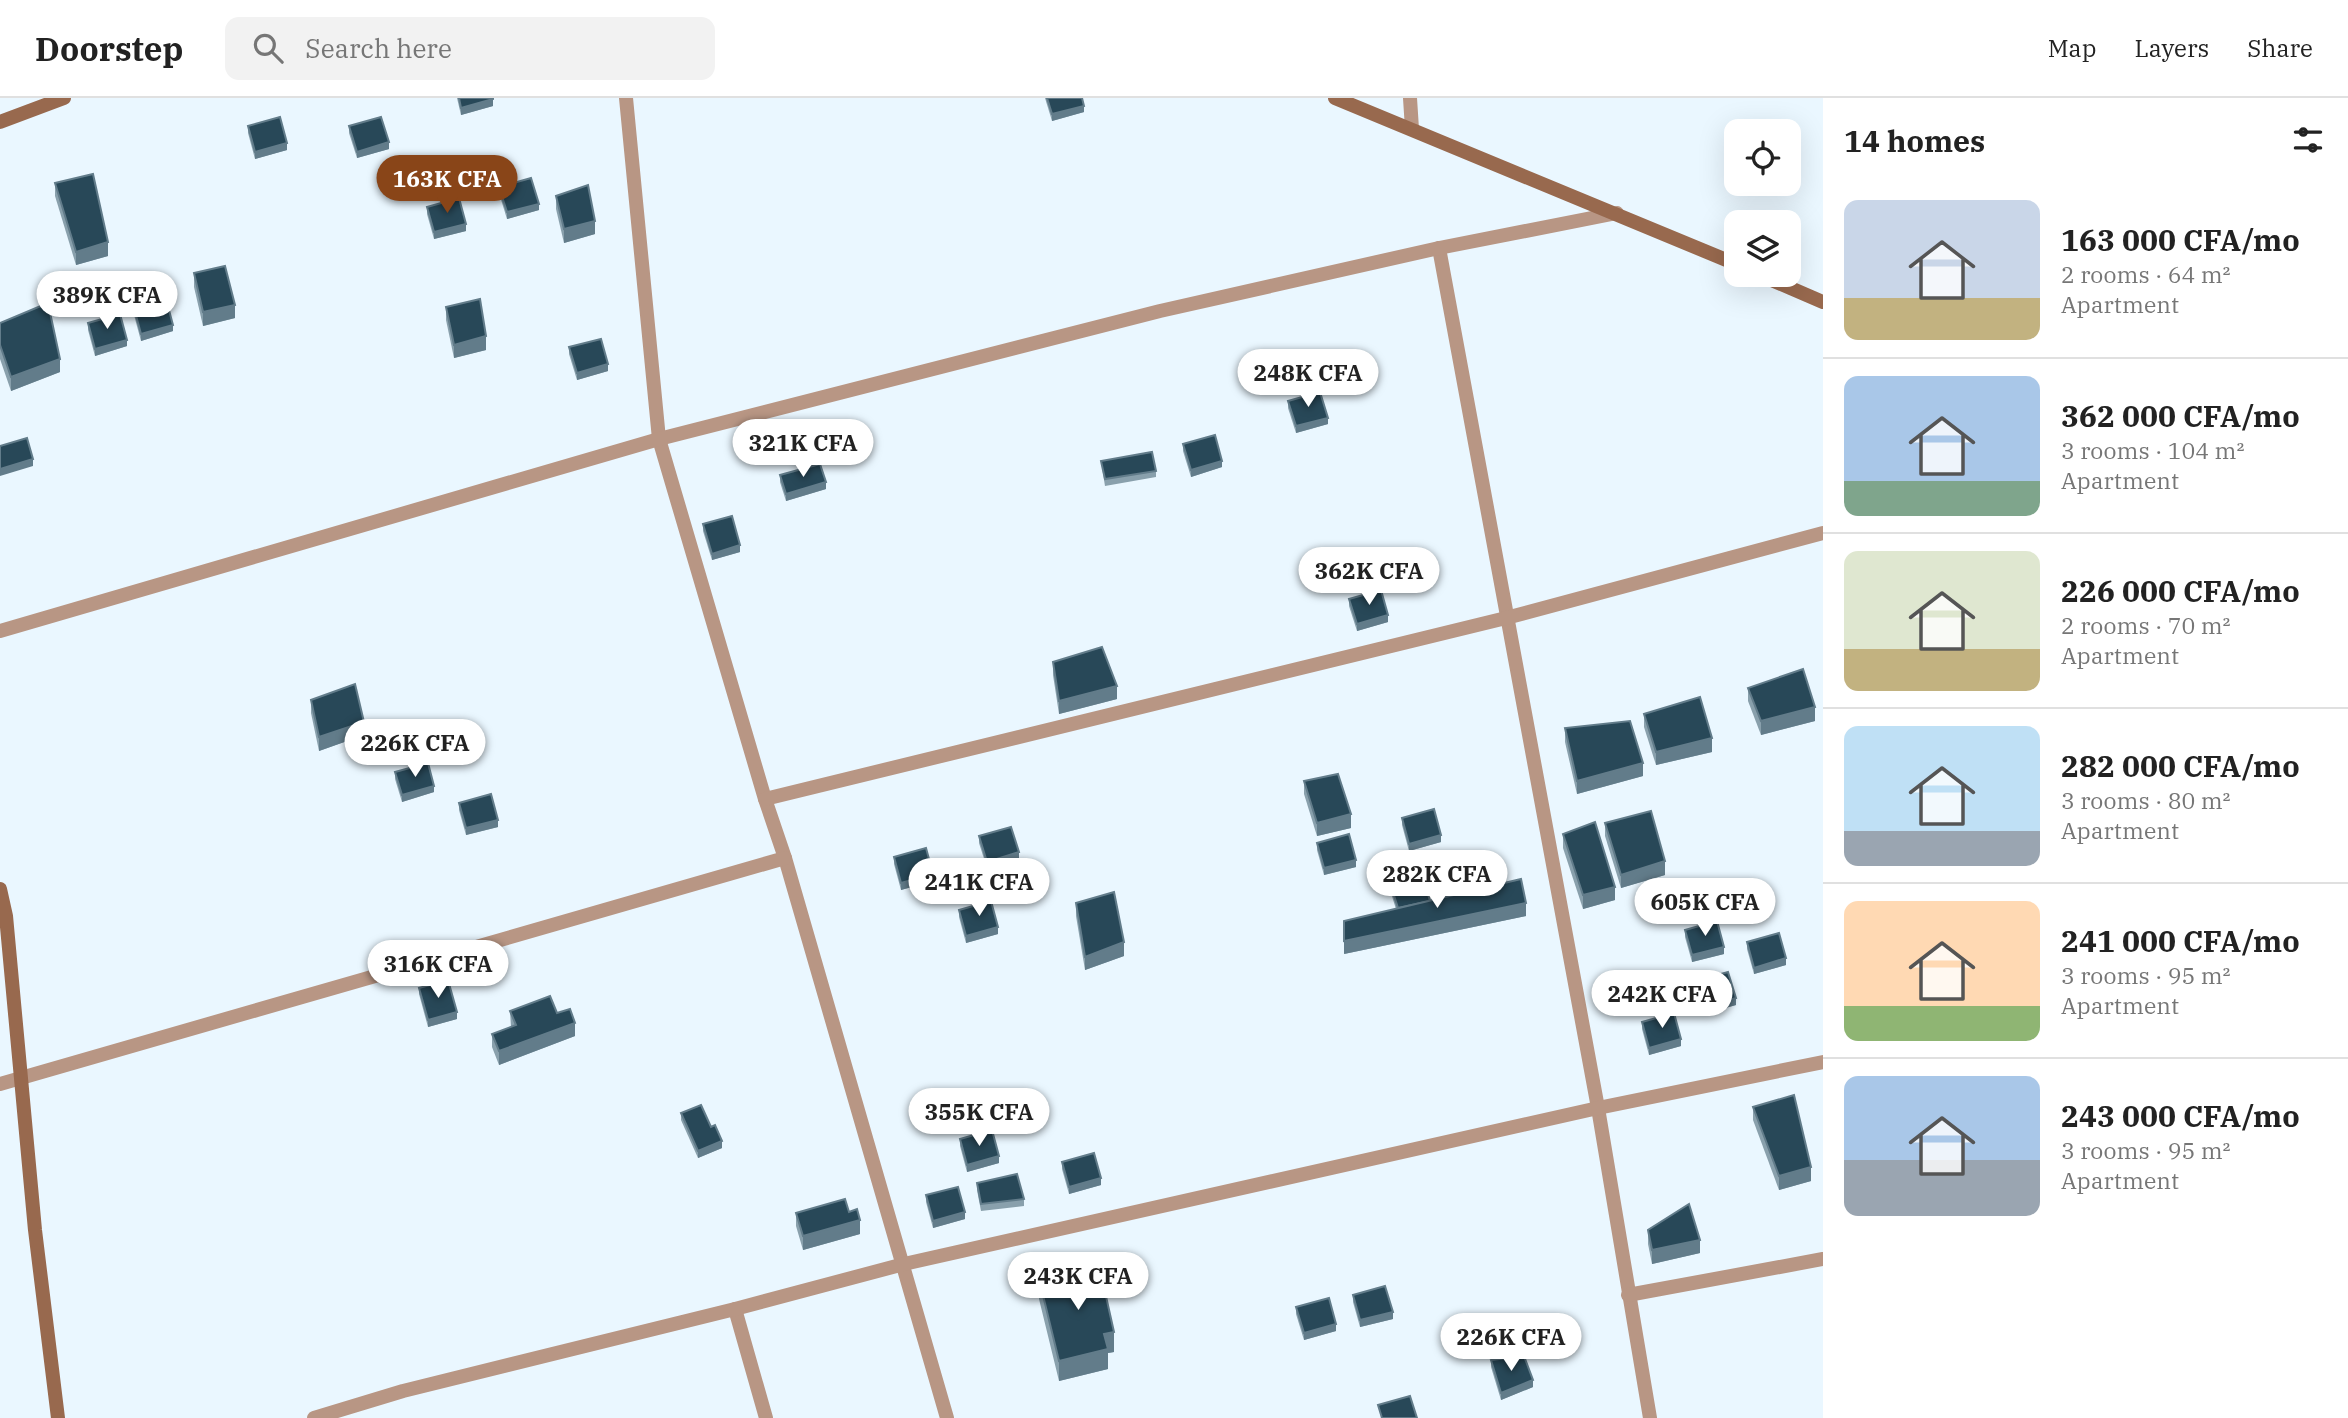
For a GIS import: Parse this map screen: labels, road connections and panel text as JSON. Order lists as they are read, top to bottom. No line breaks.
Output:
{"page":{"header":"Doorstep","search":"Search here","nav":["Map","Layers","Share"],"heading":"14 homes","price":["163K CFA","389K CFA","248K CFA","321K CFA","362K CFA","226K CFA","282K CFA","241K CFA","605K CFA","316K CFA","242K CFA","355K CFA","243K CFA","226K CFA"],"list":[{"name":"163 000 CFA/mo","note":"2 rooms · 64 m² · Apartment"},{"name":"362 000 CFA/mo","note":"3 rooms · 104 m² · Apartment"},{"name":"226 000 CFA/mo","note":"2 rooms · 70 m² · Apartment"},{"name":"282 000 CFA/mo","note":"3 rooms · 80 m² · Apartment"},{"name":"241 000 CFA/mo","note":"3 rooms · 95 m² · Apartment"},{"name":"243 000 CFA/mo","note":"3 rooms · 95 m² · Apartment"}]}}
